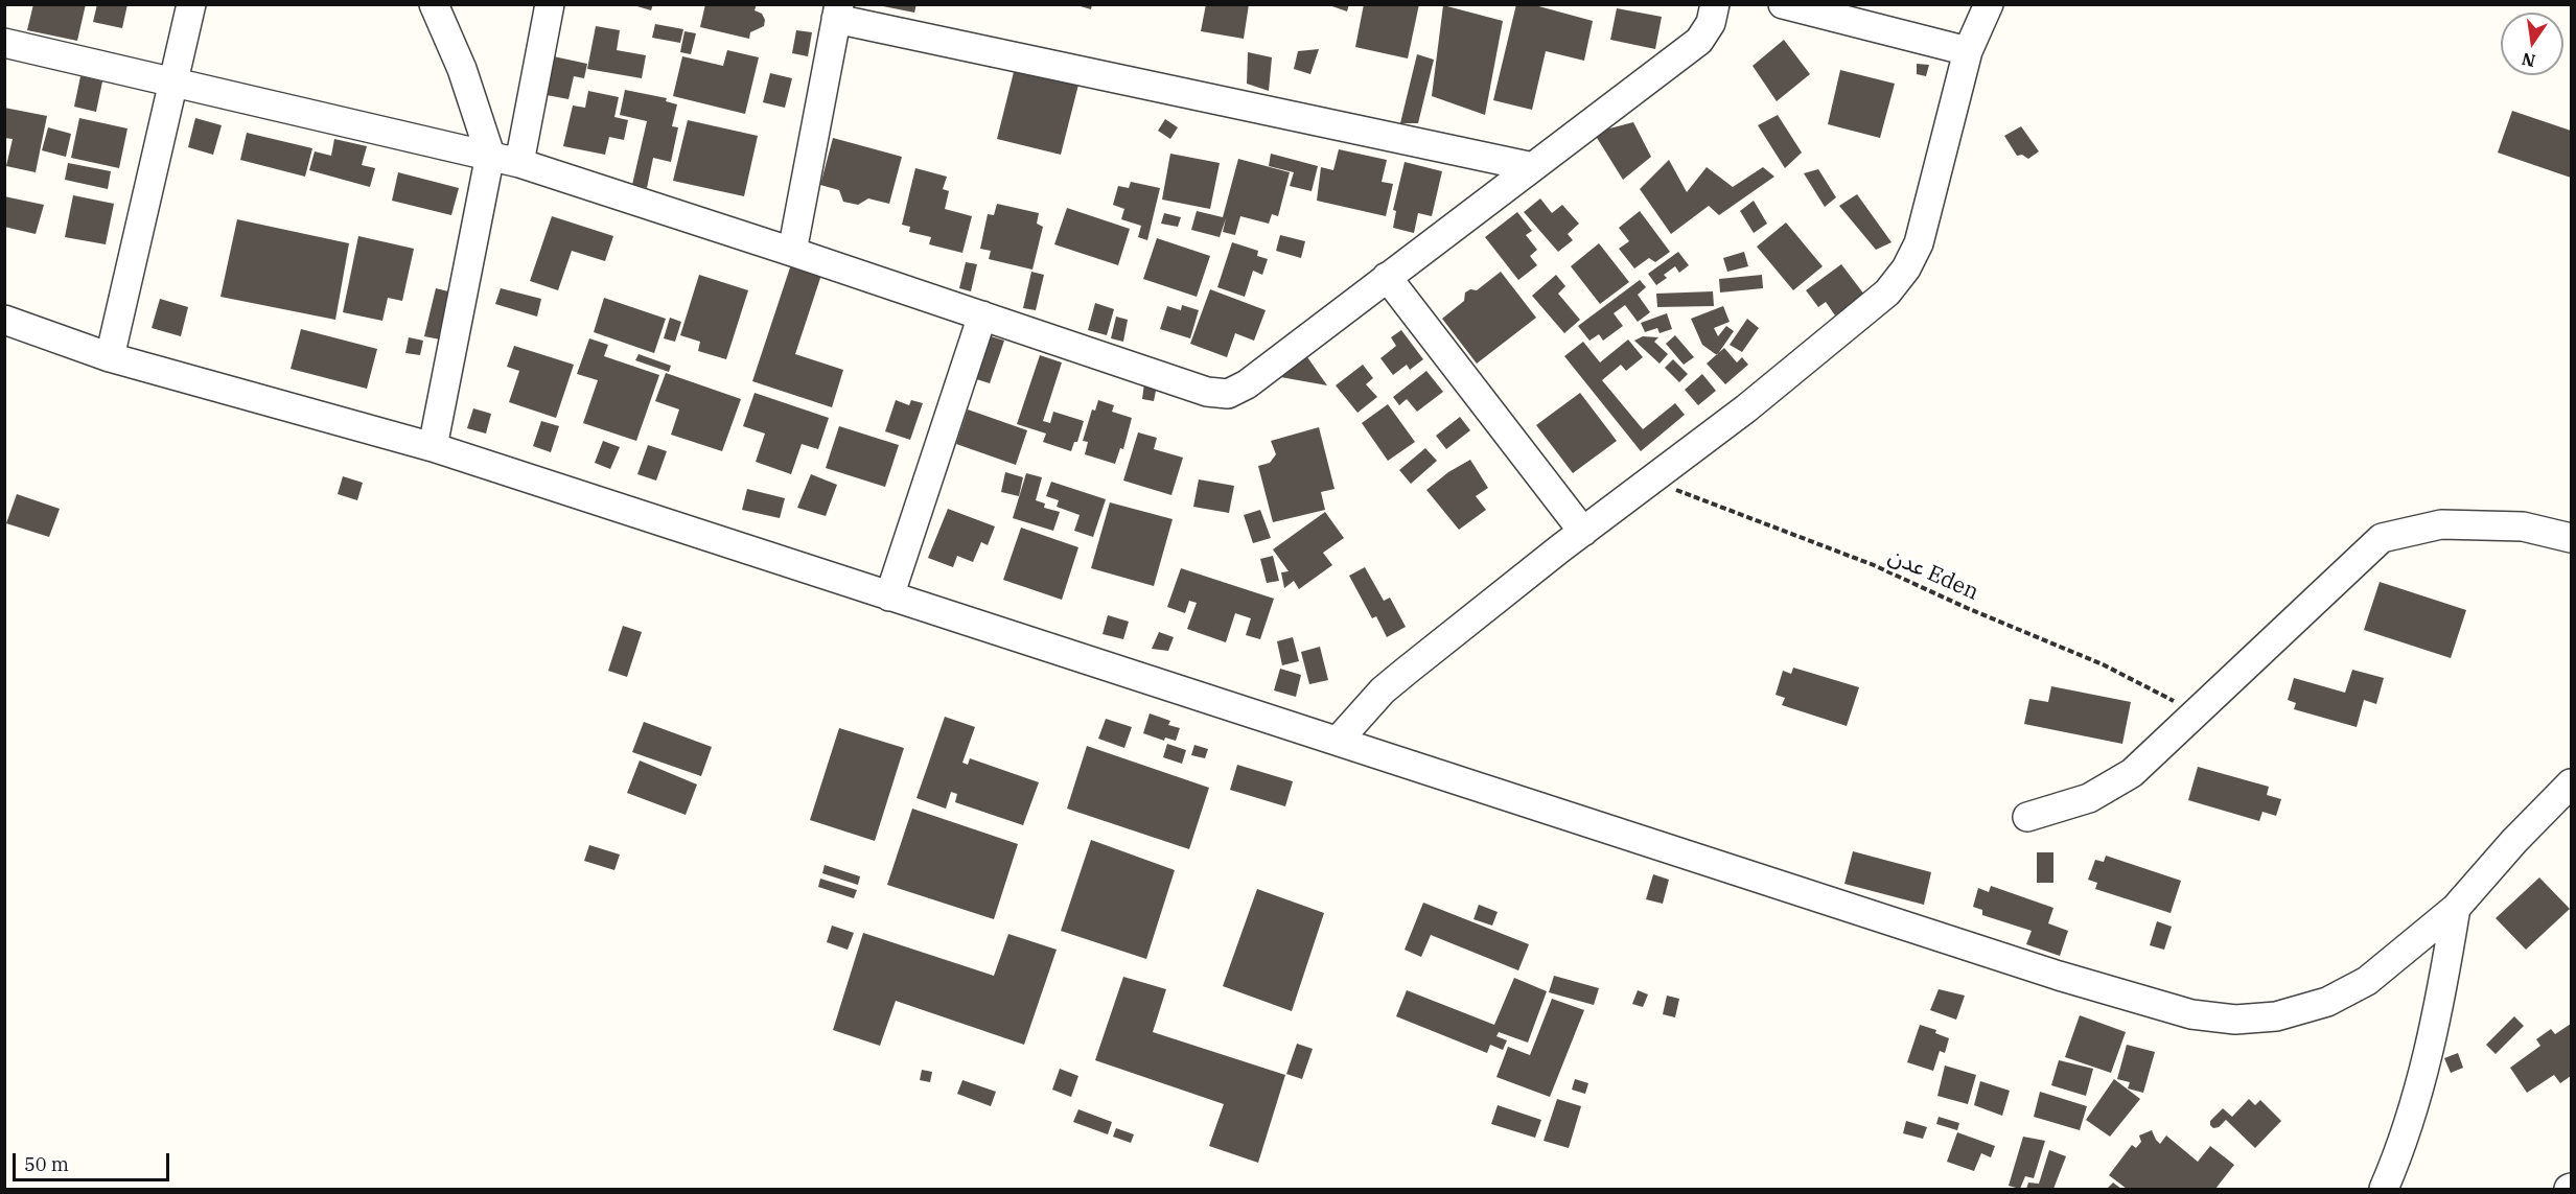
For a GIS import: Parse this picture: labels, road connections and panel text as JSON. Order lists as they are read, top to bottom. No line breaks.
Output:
{"streets":{"path":["عدن Eden"]},"scale_bar":"50 m","north":"bottom"}
